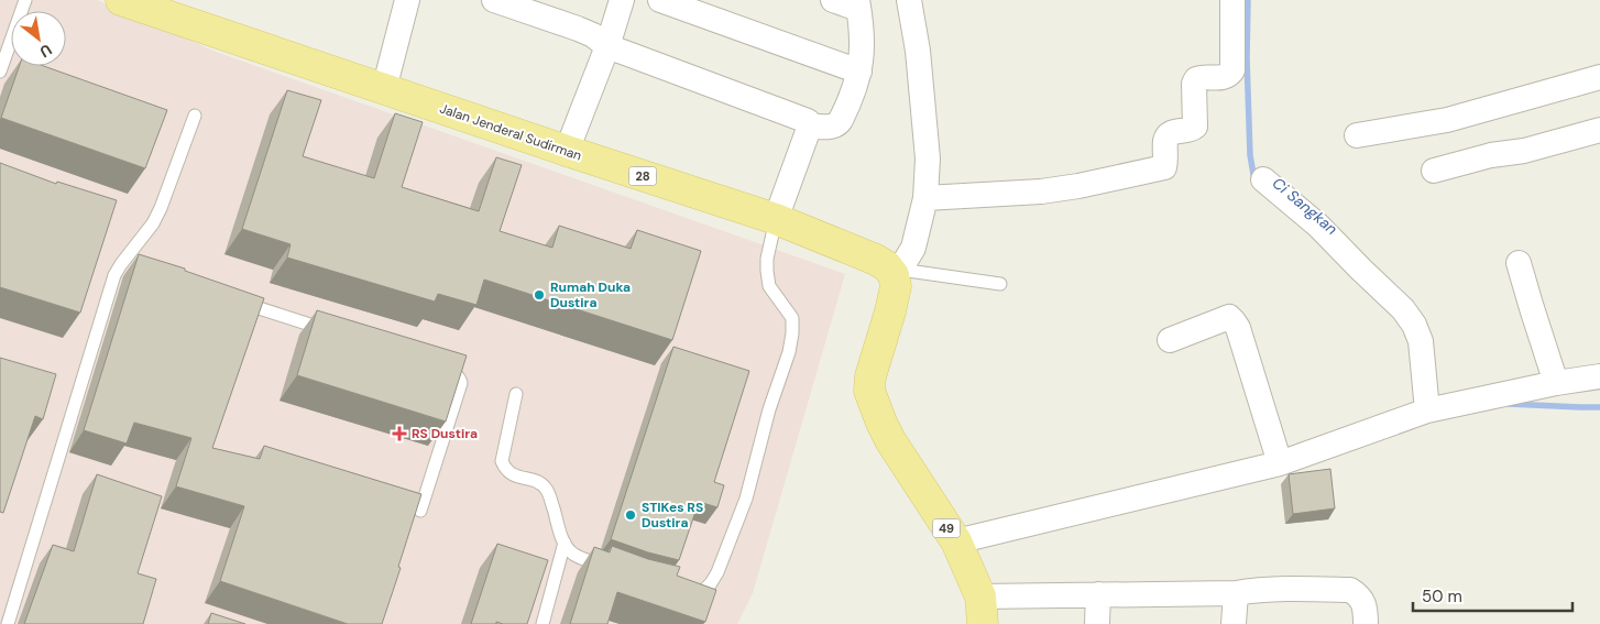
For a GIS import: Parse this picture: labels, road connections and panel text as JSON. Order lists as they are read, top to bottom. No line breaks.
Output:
{"streets":{"main road":["Jalan Jenderal Sudirman","28","49"]},"crossings":[["Jalan Jenderal Sudirman","49"]],"water":["Ci Sangkan"],"places":{"other":["Rumah Duka Dustira","STIKes RS Dustira"],"health":["RS Dustira"]},"scale_bar":"50 m","north":"bottom right"}
